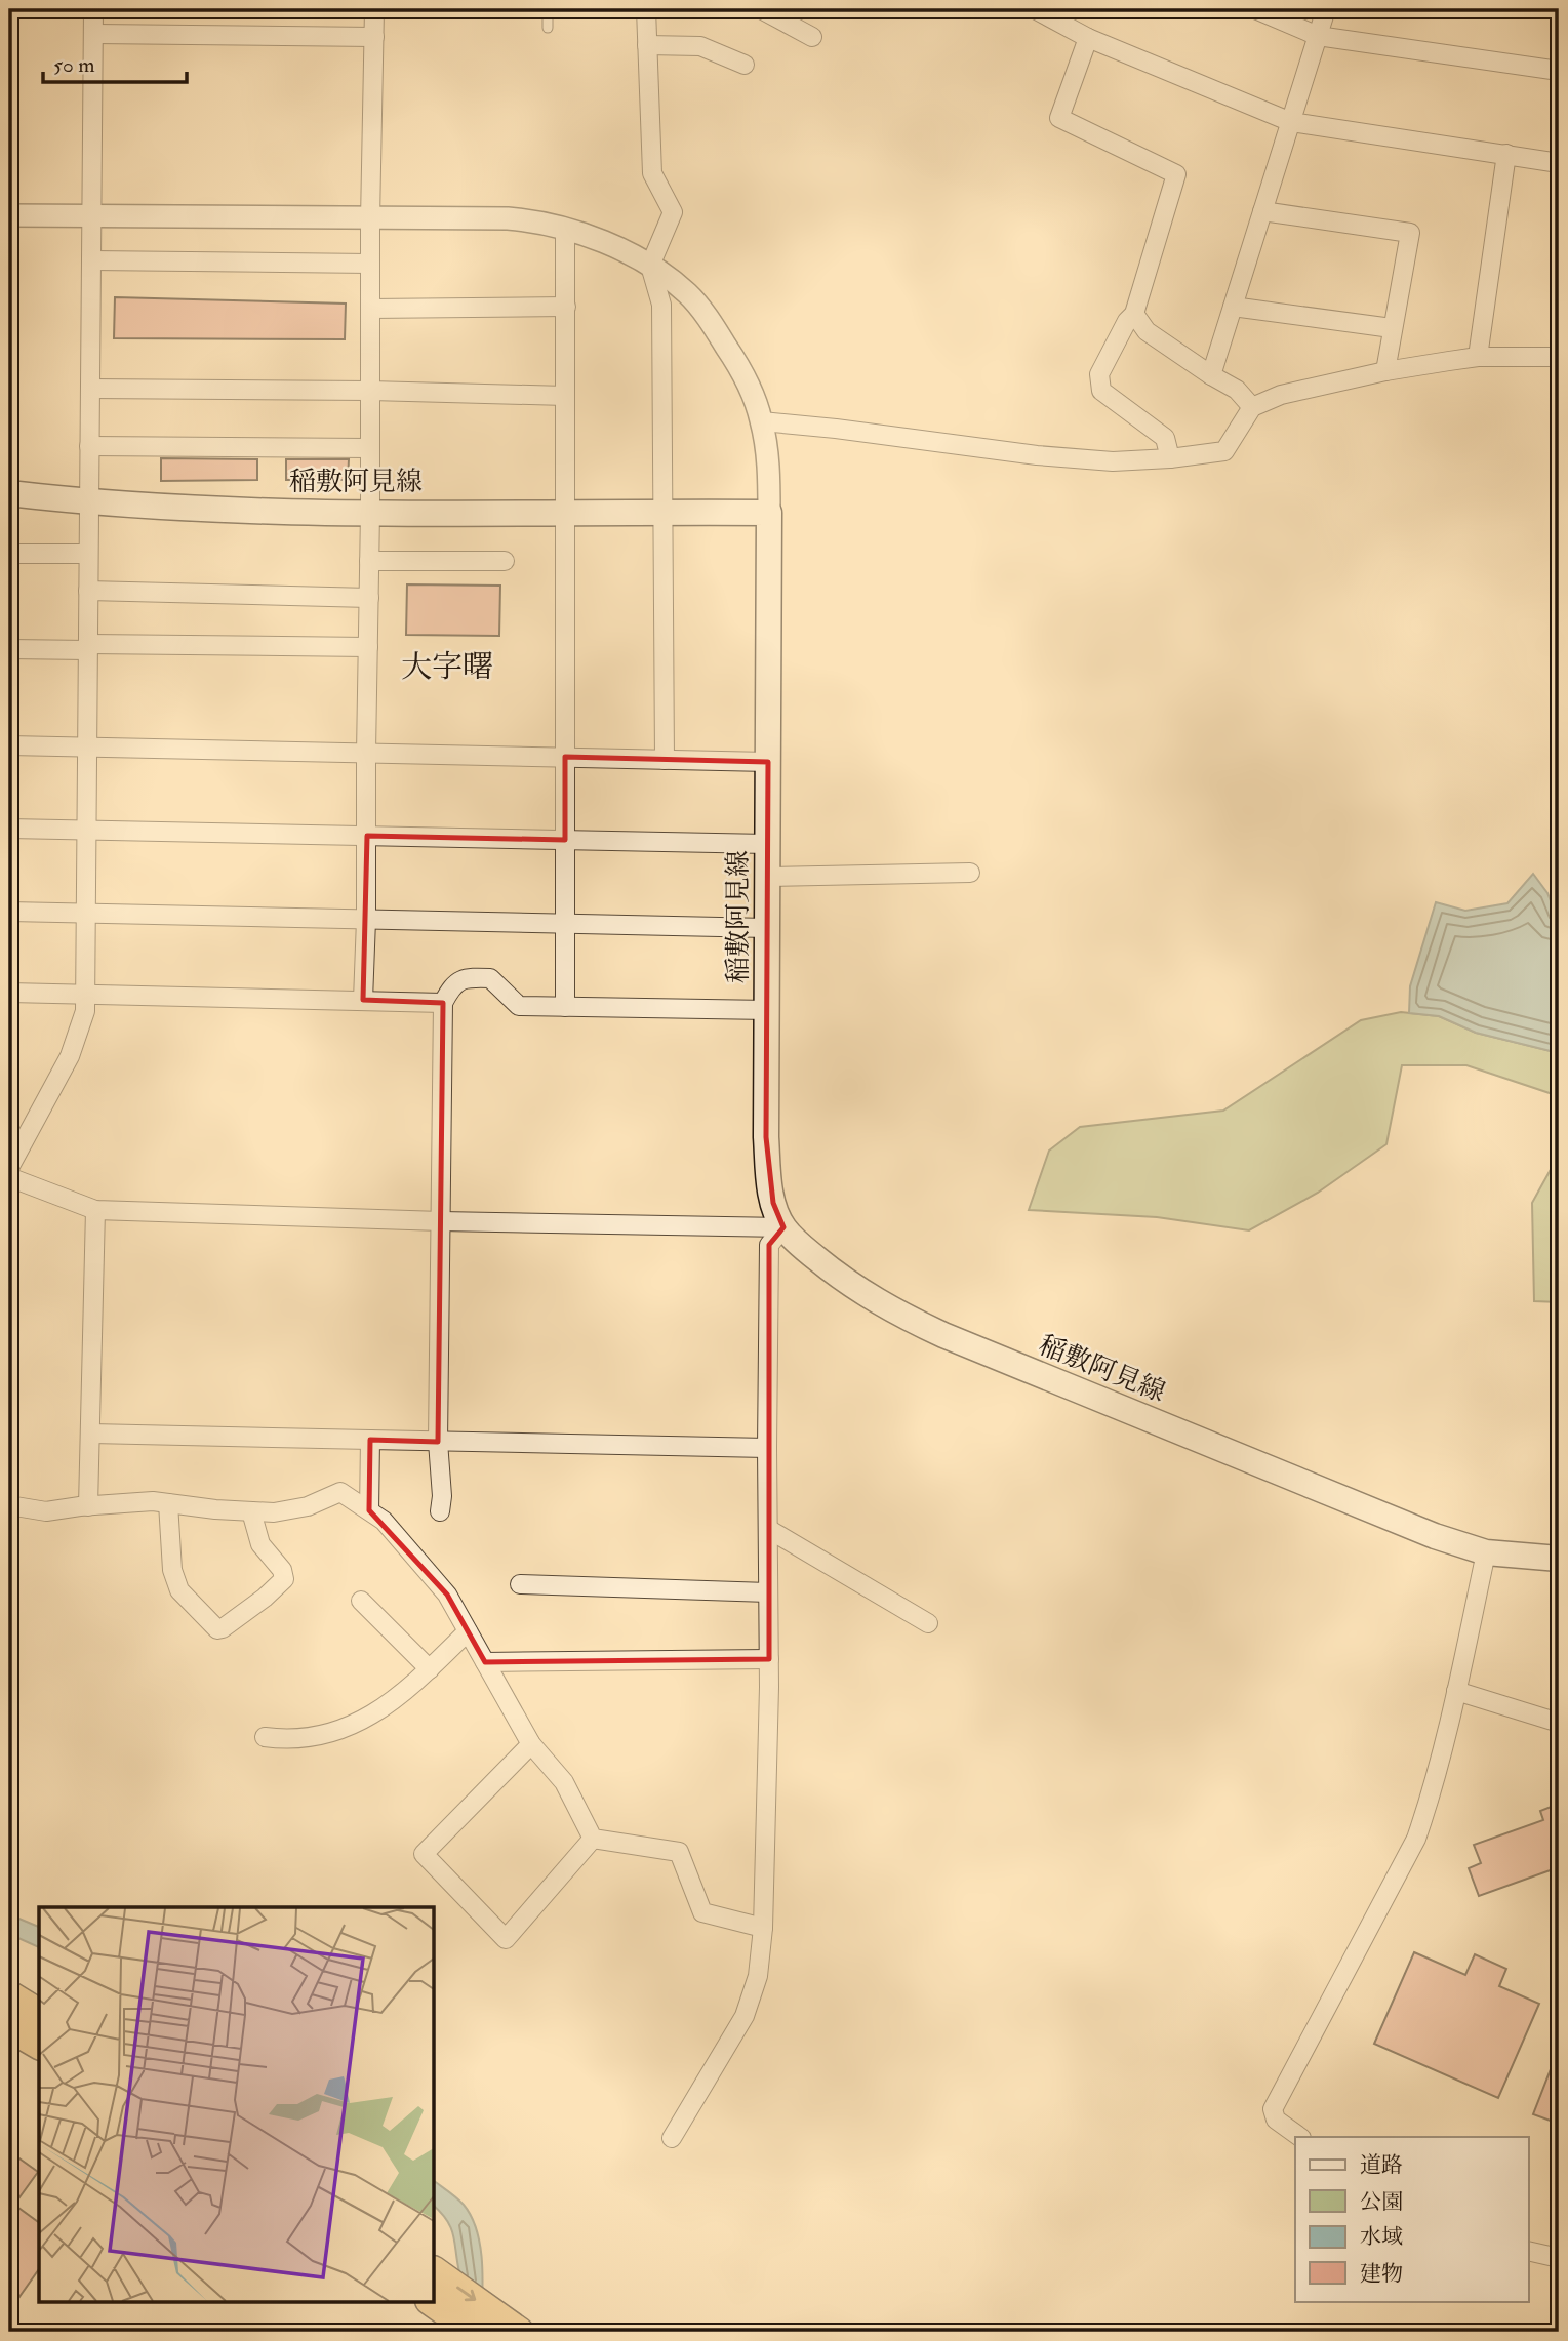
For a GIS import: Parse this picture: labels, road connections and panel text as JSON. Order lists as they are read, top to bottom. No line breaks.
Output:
{"streets":{"main road":["稲敷阿見線"]},"districts":["大字曙"],"legend":["道路","公園","水域","建物"],"scale_bar":"50 m"}
